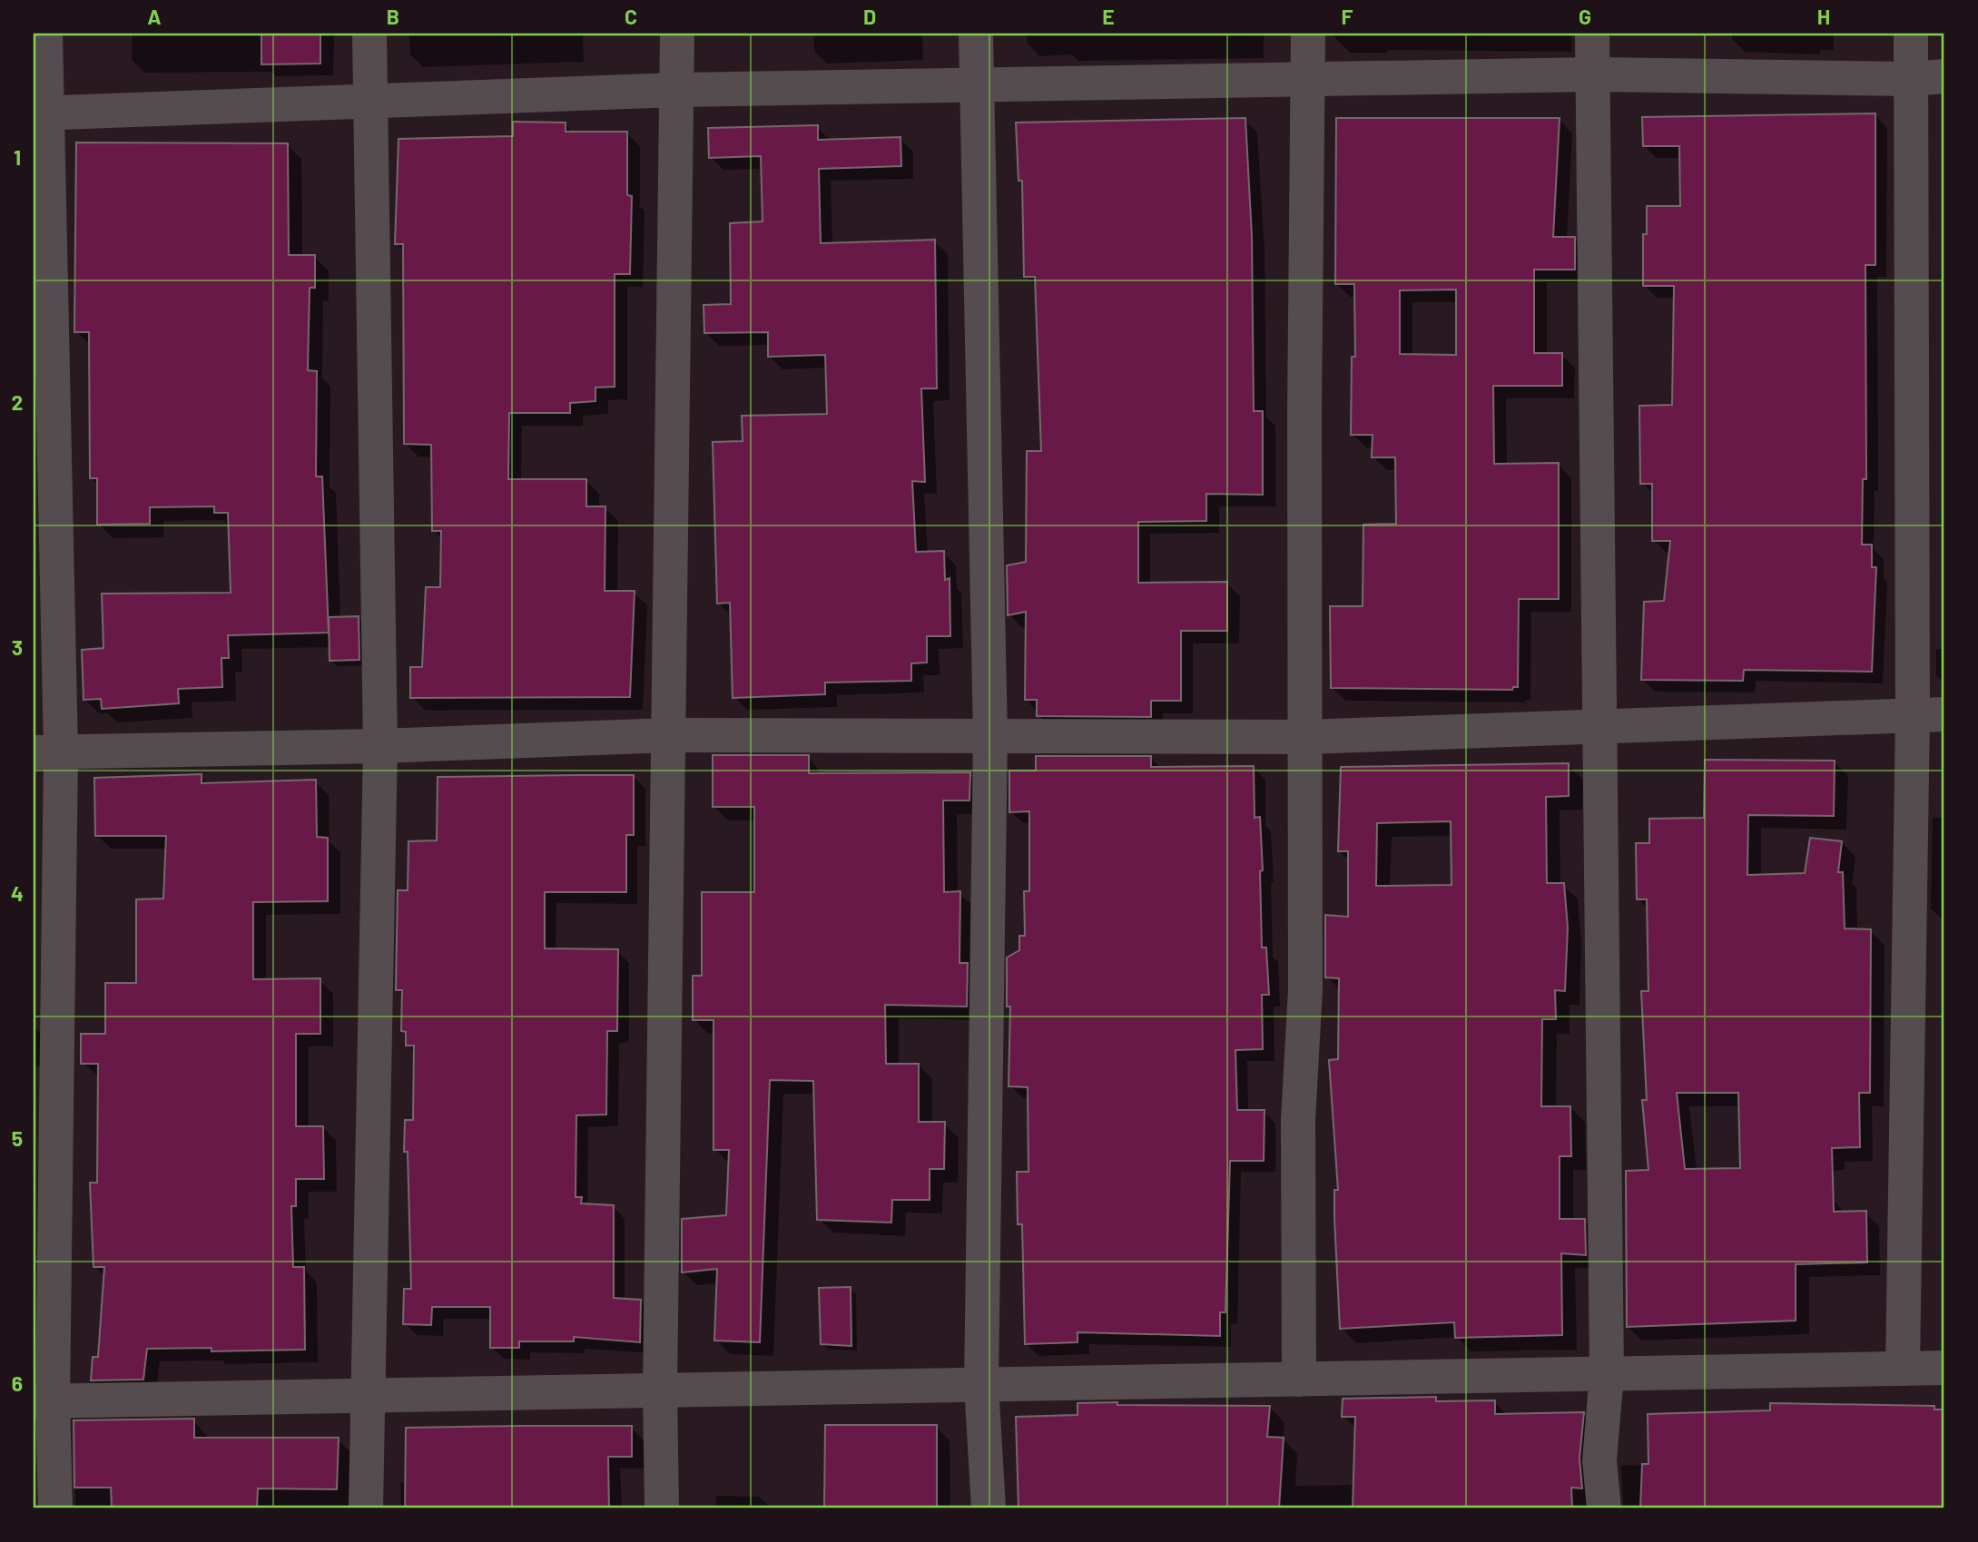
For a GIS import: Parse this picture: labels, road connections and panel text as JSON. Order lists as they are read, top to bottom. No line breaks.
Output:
{"grid":{"columns":["A","B","C","D","E","F","G","H"],"rows":["1","2","3","4","5","6"]}}
